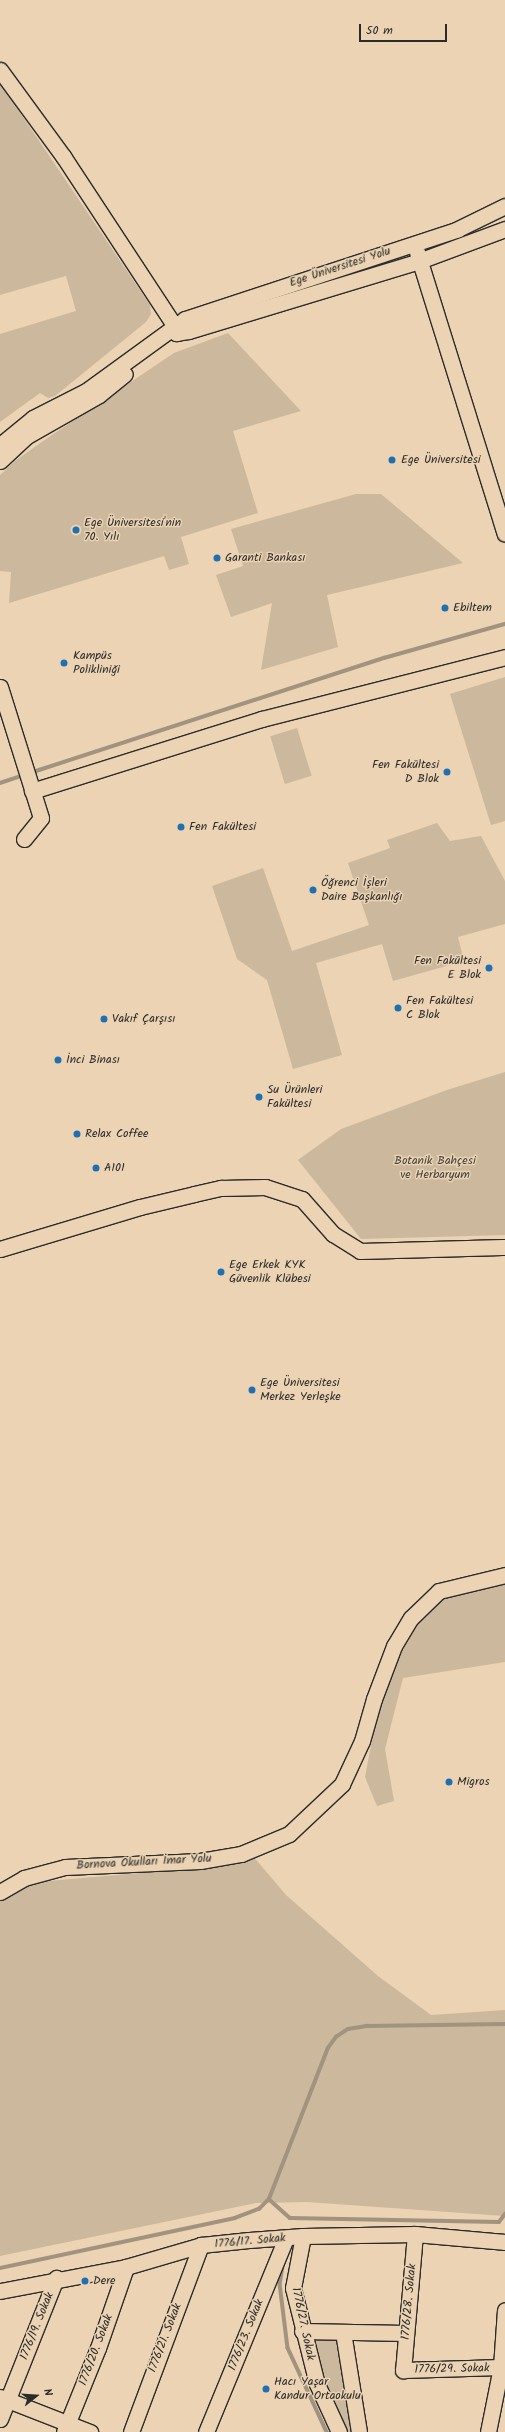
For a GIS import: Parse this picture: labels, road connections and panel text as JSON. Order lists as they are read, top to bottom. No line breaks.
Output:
{"streets":{"street":["Ege Üniversitesi Yolu","Bornova Okulları İmar Yolu","1776/17. Sokak","1776/28. Sokak","1776/27. Sokak","1776/19. Sokak","1776/23. Sokak","1776/21. Sokak","1776/20. Sokak","1776/29. Sokak"]},"crossings":[["1776/17. Sokak","1776/28. Sokak"],["1776/17. Sokak","1776/27. Sokak"],["1776/17. Sokak","1776/19. Sokak"],["1776/17. Sokak","1776/23. Sokak"],["1776/17. Sokak","1776/21. Sokak"],["1776/17. Sokak","1776/20. Sokak"],["1776/28. Sokak","1776/29. Sokak"]],"parks":["Botanik Bahçesi ve Herbaryum"],"places":["Ege Üniversitesi","Ege Üniversitesi'nin 70. Yılı","Garanti Bankası","Ebiltem","Kampüs Polikliniği","Fen Fakültesi D Blok","Fen Fakültesi","Öğrenci İşleri Daire Başkanlığı","Fen Fakültesi E Blok","Fen Fakültesi C Blok","Vakıf Çarşısı","İnci Binası","Su Ürünleri Fakültesi","Relax Coffee","A101","Ege Erkek KYK Güvenlik Klübesi","Ege Üniversitesi Merkez Yerleşke","Migros","Dere","Hacı Yaşar Kandur Ortaokulu"],"scale_bar":"50 m","north":"right"}
